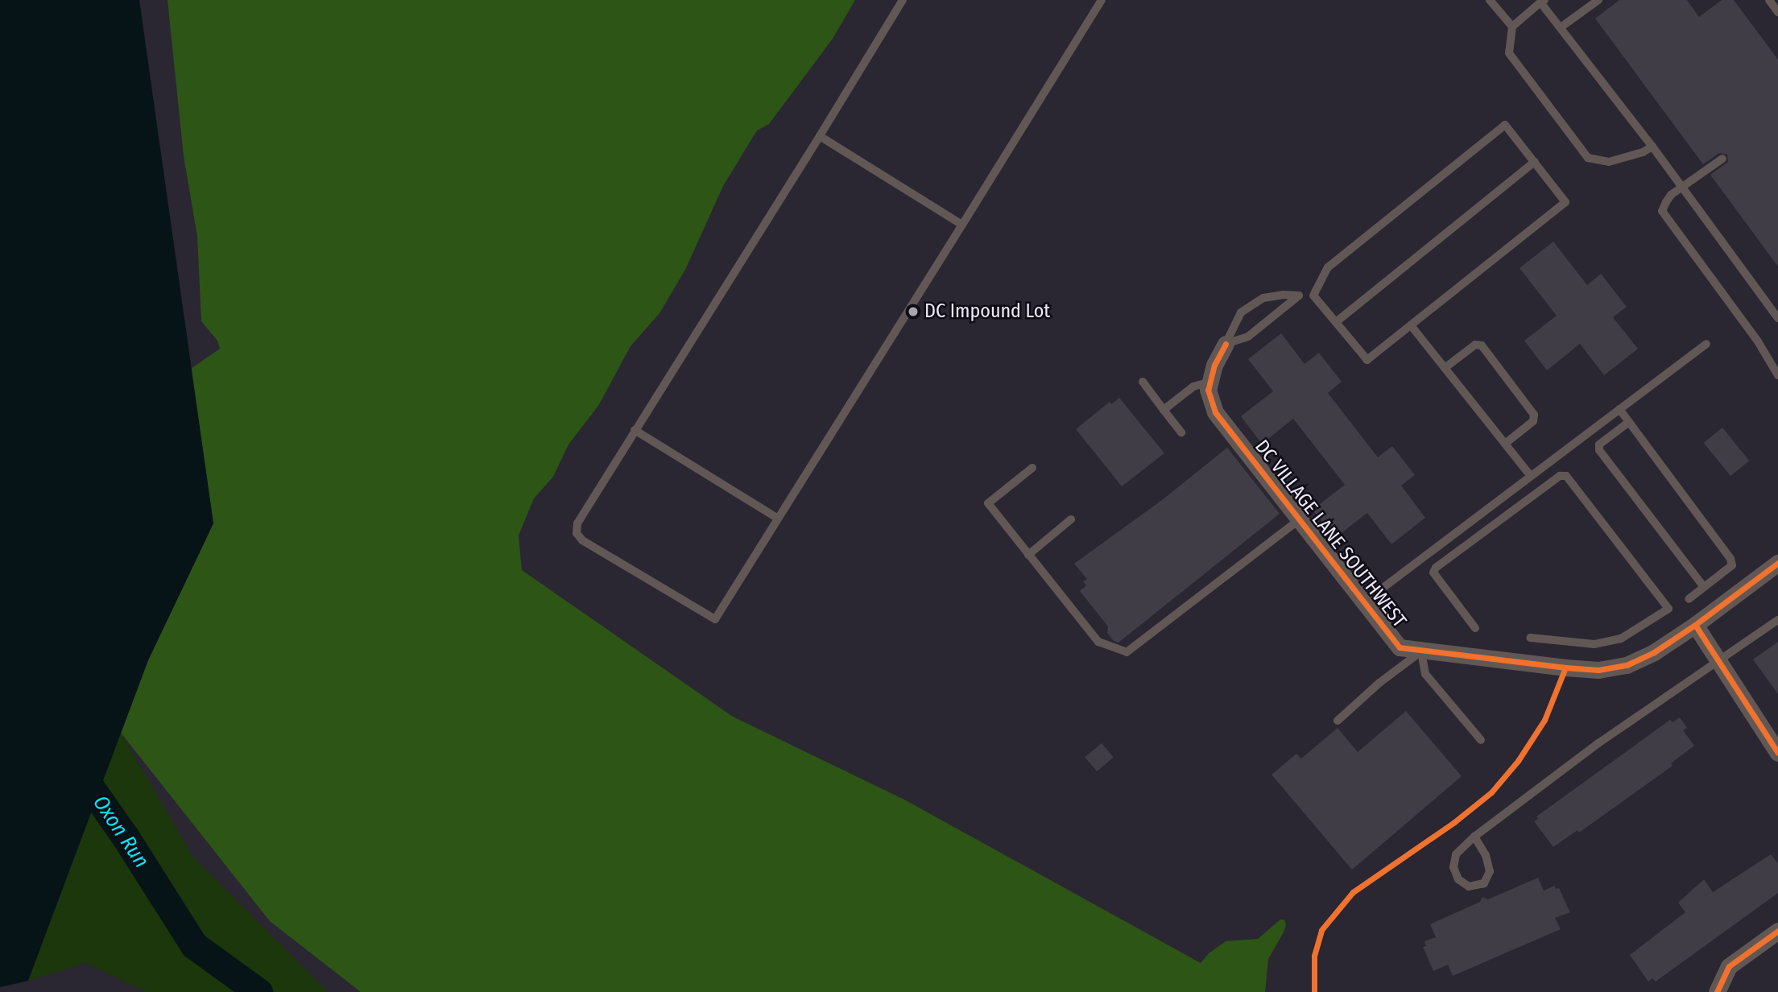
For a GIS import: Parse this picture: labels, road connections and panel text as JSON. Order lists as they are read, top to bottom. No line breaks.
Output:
{"streets":{"street":["DC VILLAGE LANE SOUTHWEST"]},"water":["Oxon Run"],"places":["DC Impound Lot"]}
